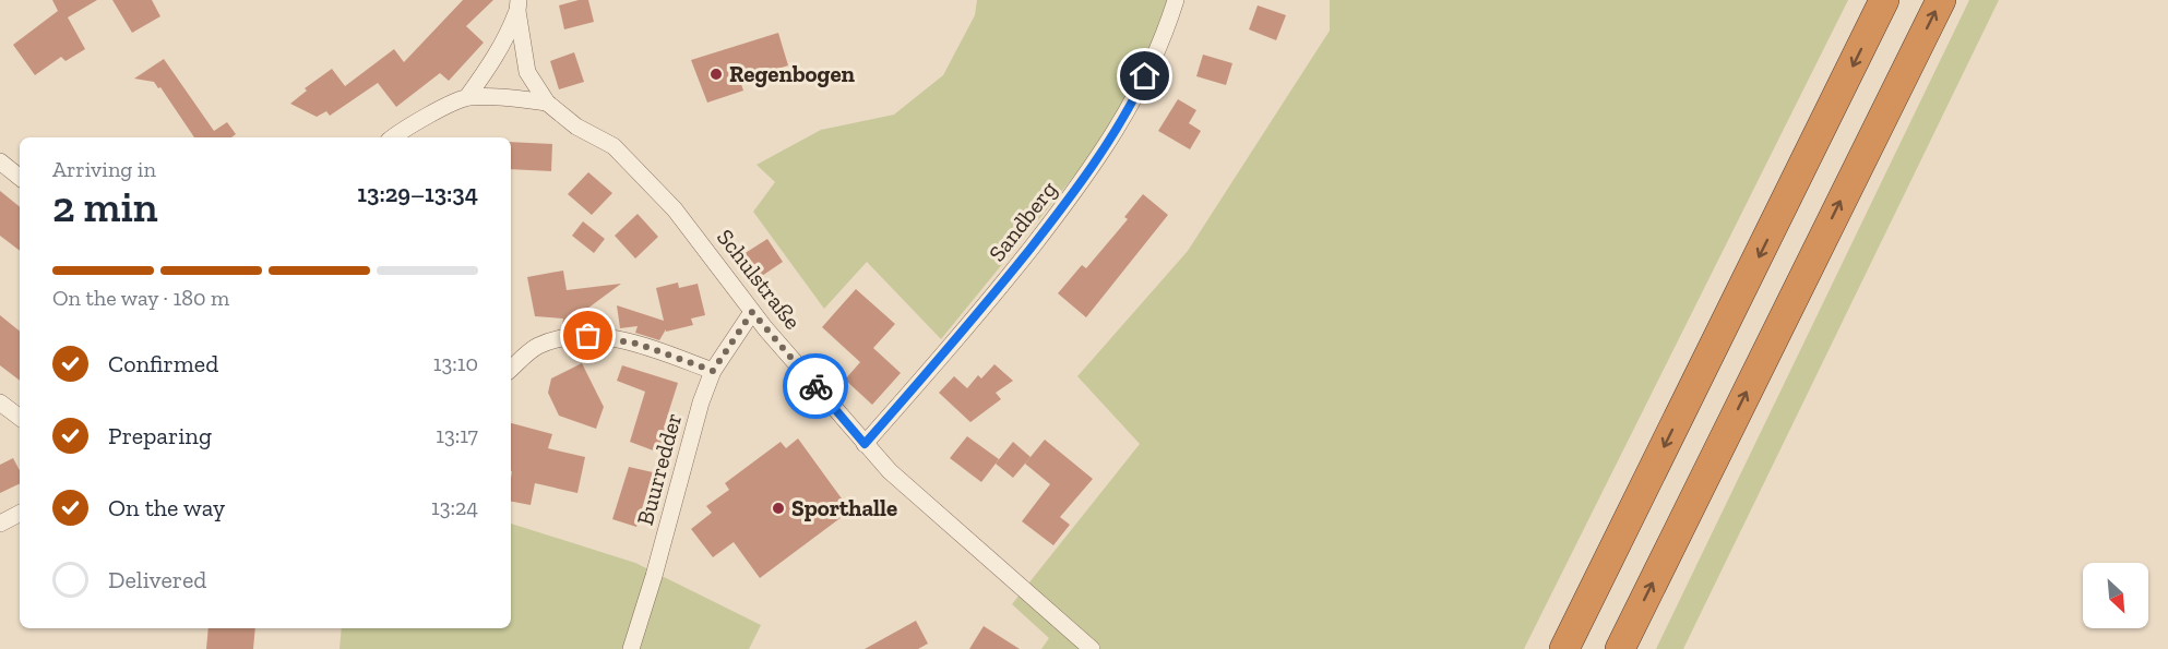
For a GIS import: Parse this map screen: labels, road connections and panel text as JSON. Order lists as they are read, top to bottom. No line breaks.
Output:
{"streets":{"street":["Sandberg","Schulstraße","Buurredder"]},"crossings":[["Sandberg","Schulstraße"],["Schulstraße","Buurredder"]],"places":["Regenbogen","Sporthalle"],"north":"bottom right","page":{"heading":["2 min","Arriving in","13:29–13:34"],"bar":"On the way · 180 m","list":[["Confirmed","13:10"],["Preparing","13:17"],["On the way","13:24"],"Delivered"]}}
